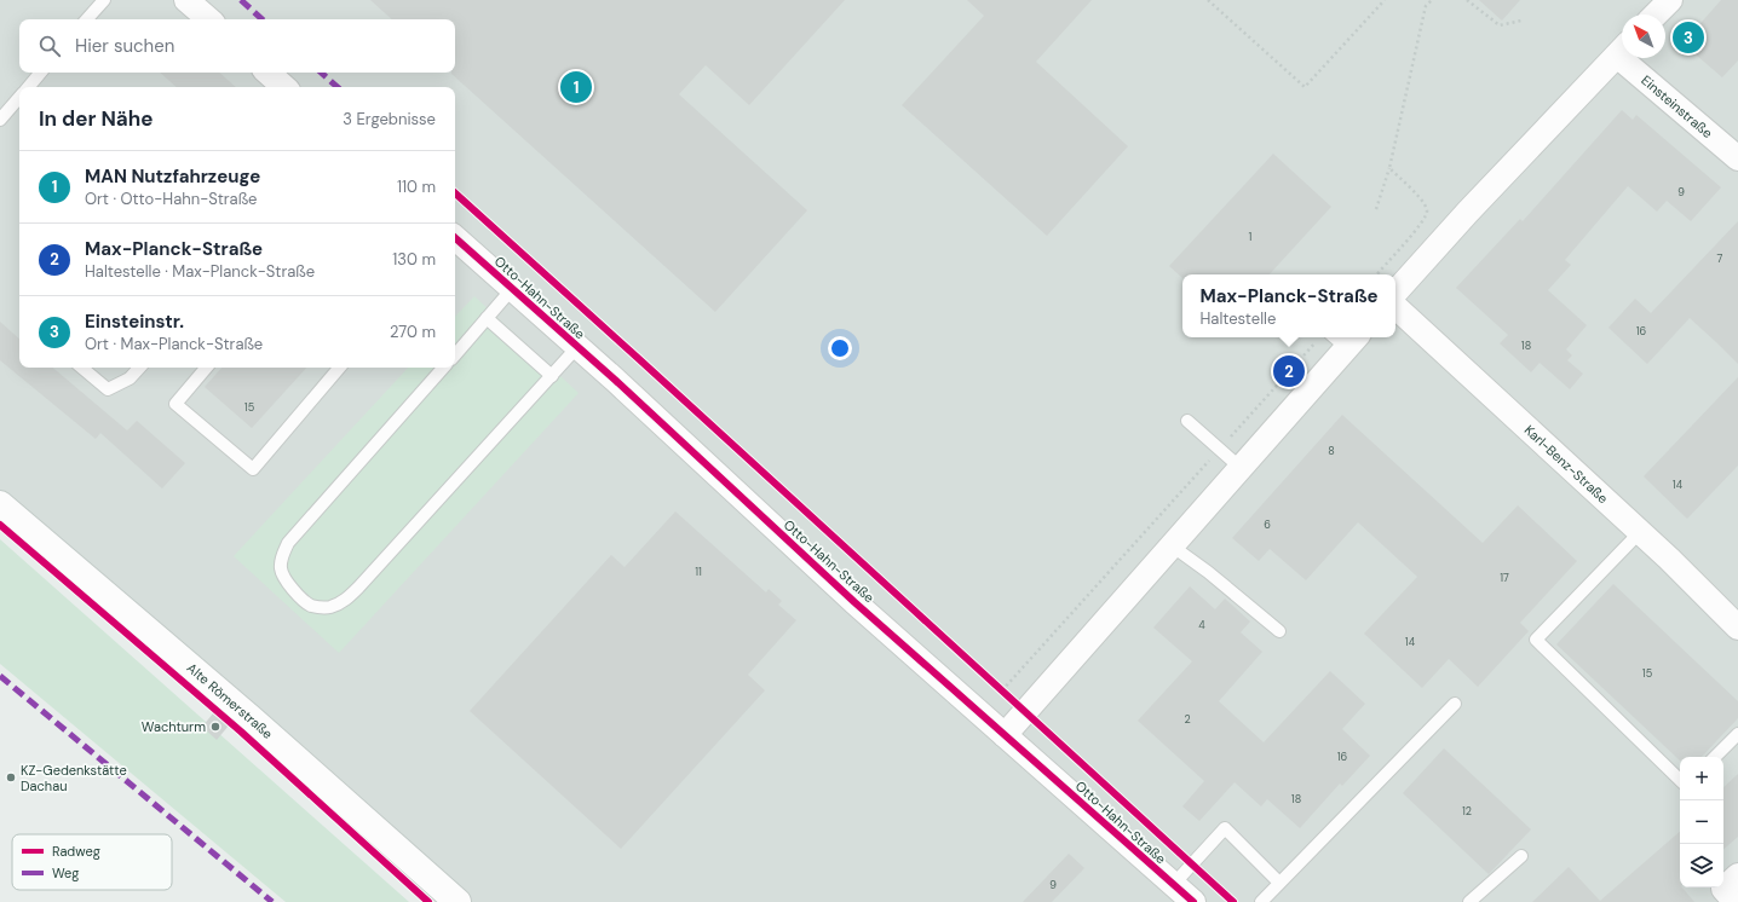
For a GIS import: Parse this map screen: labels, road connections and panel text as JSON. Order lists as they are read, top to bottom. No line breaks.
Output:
{"streets":{"main road":["Alte Römerstraße"],"street":["Einsteinstraße","Otto-Hahn-Straße","Karl-Benz-Straße"]},"places":["Wachturm","KZ-Gedenkstätte Dachau"],"house_numbers":["9","1","7","16","18","15","8","14","6","11","17","4","14","15","2","16","18","12","9"],"legend":["Radweg","Weg"],"north":"top left","page":{"pins":["3","1","2"],"search":"Hier suchen","heading":["In der Nähe","3 Ergebnisse"],"list":[{"mark":"1","name":"MAN Nutzfahrzeuge","note":"Ort · Otto-Hahn-Straße","value":"110 m"},{"mark":"2","name":"Max-Planck-Straße","note":"Haltestelle · Max-Planck-Straße","value":"130 m"},{"mark":"3","name":"Einsteinstr.","note":"Ort · Max-Planck-Straße","value":"270 m"}],"popup":["Max-Planck-Straße","Haltestelle"],"map_buttons":["+","−"]}}
